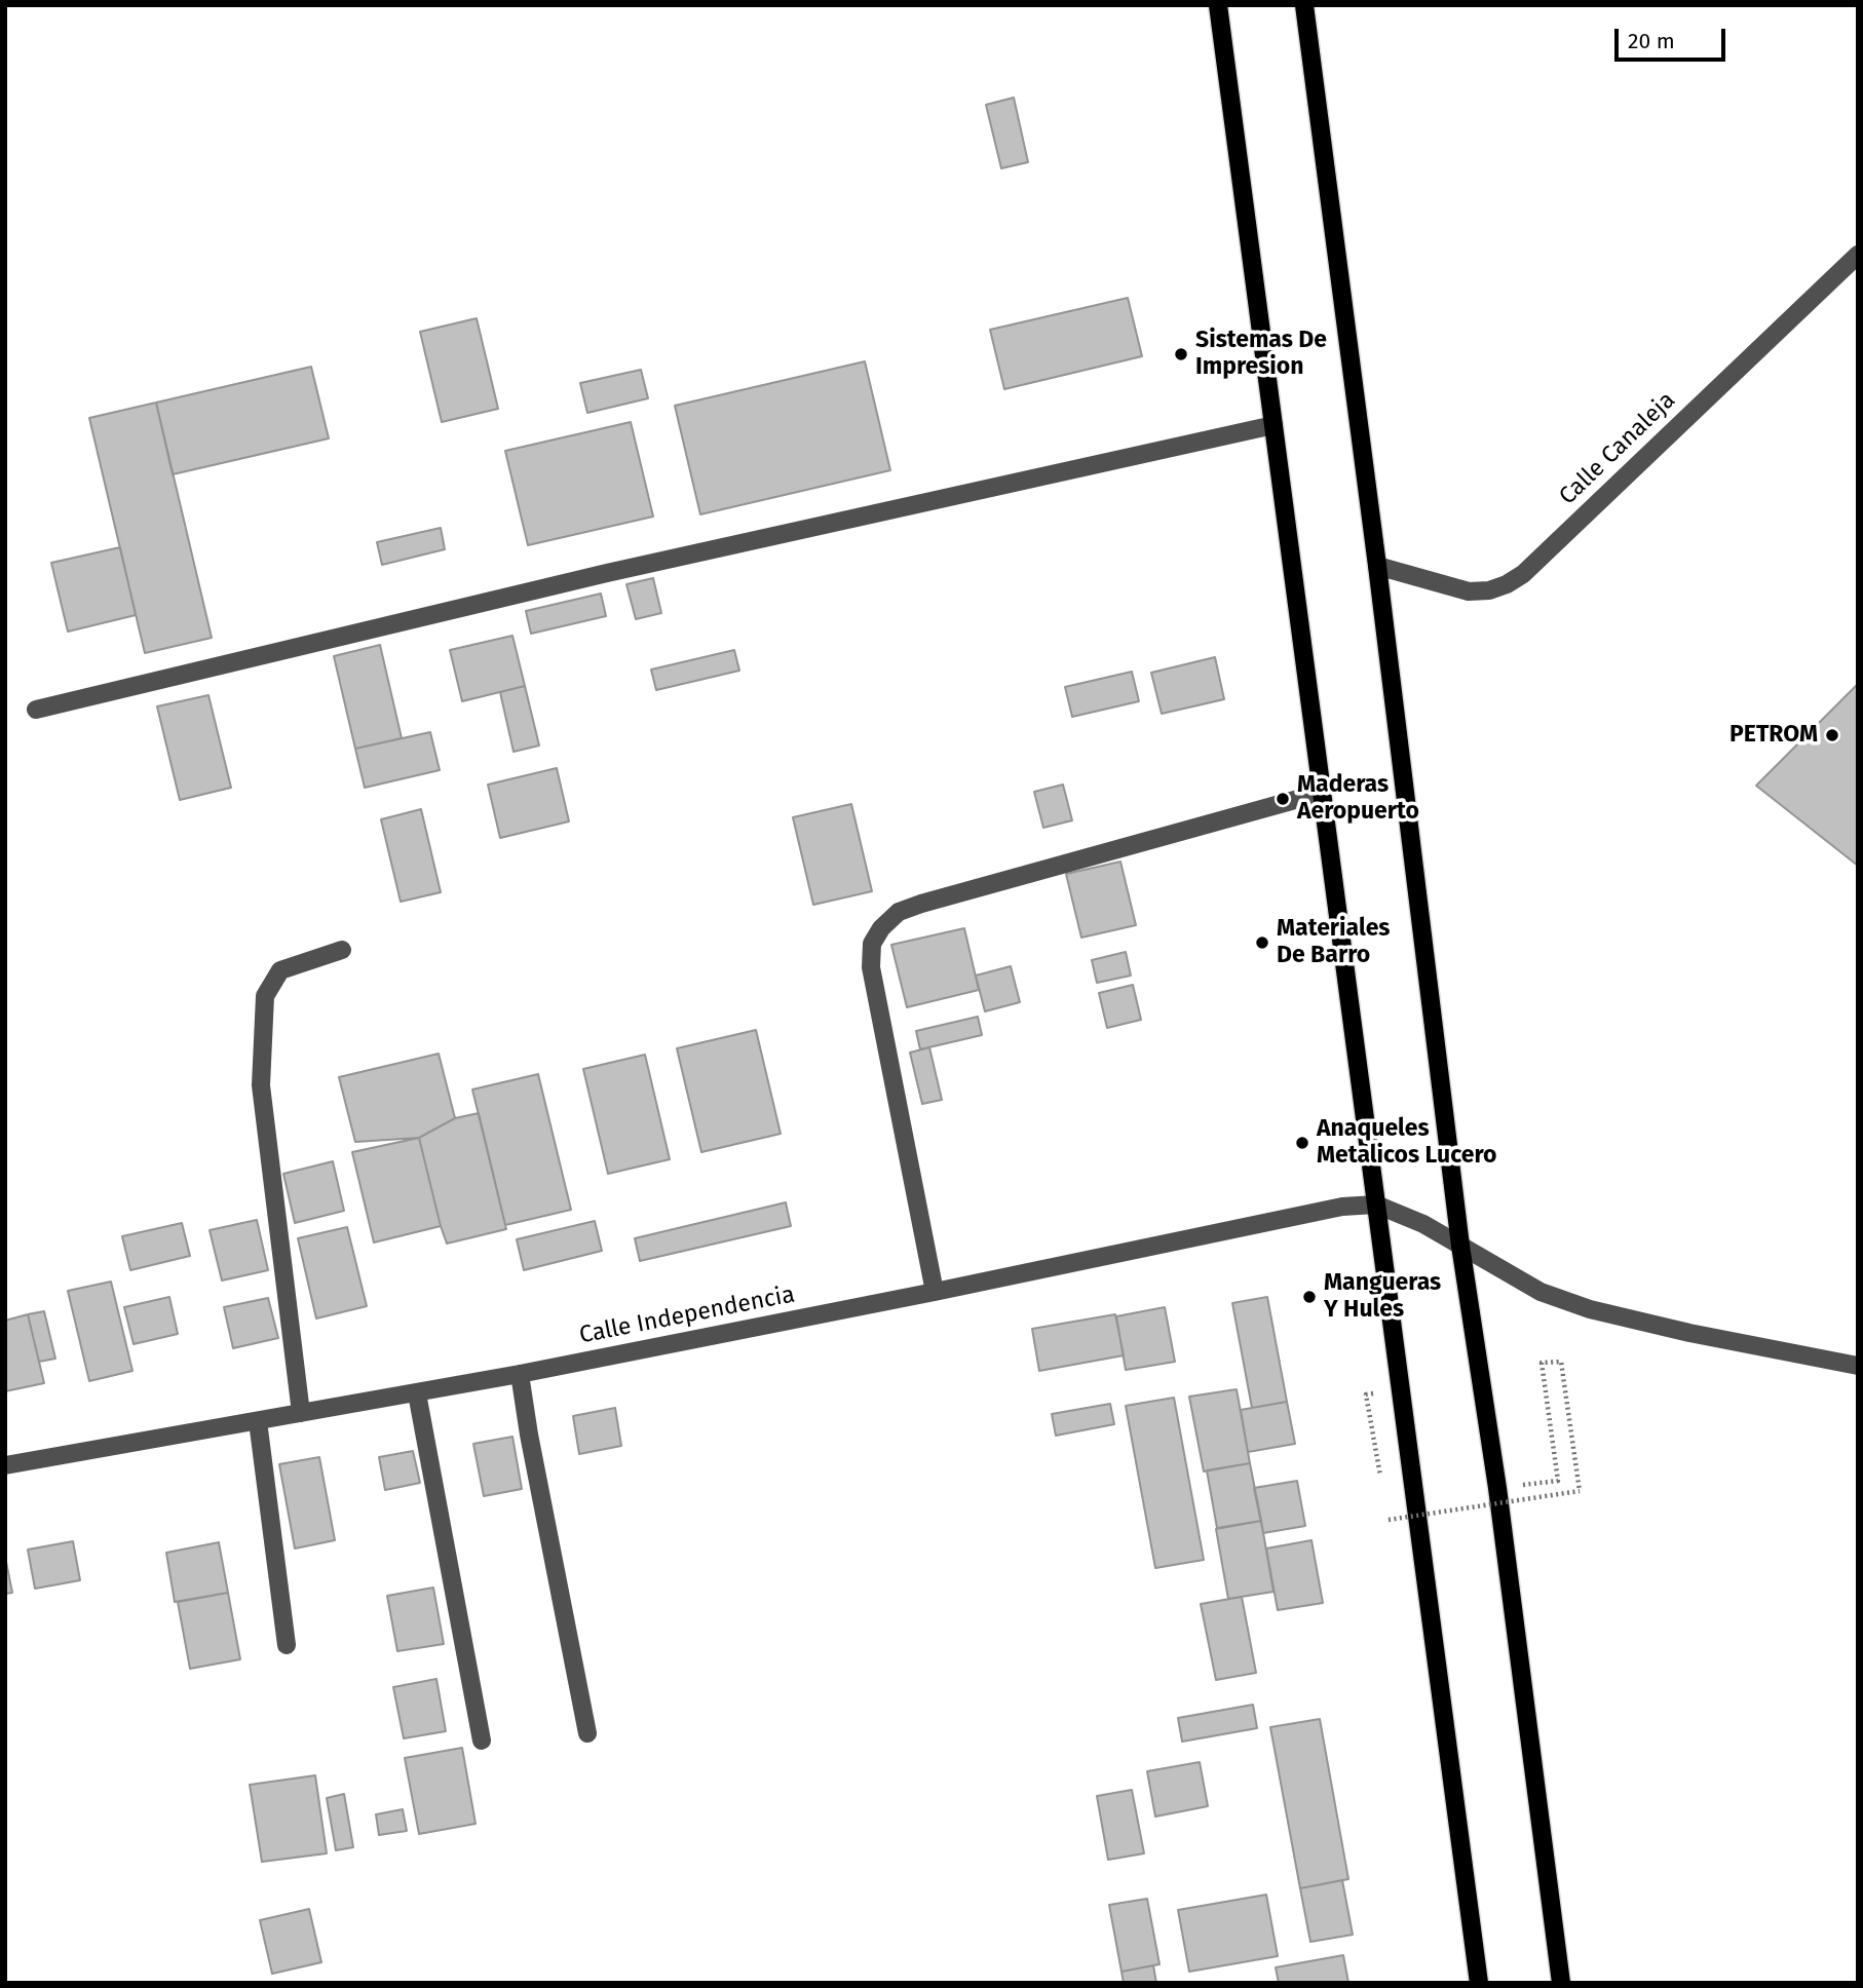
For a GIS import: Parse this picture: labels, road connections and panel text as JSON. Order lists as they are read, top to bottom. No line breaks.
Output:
{"streets":{"street":["Calle Canaleja","Calle Independencia"]},"places":["Sistemas De Impresion","PETROM","Maderas Aeropuerto","Materiales De Barro","Anaqueles Metalicos Lucero","Mangueras Y Hules"],"scale_bar":"20 m"}
